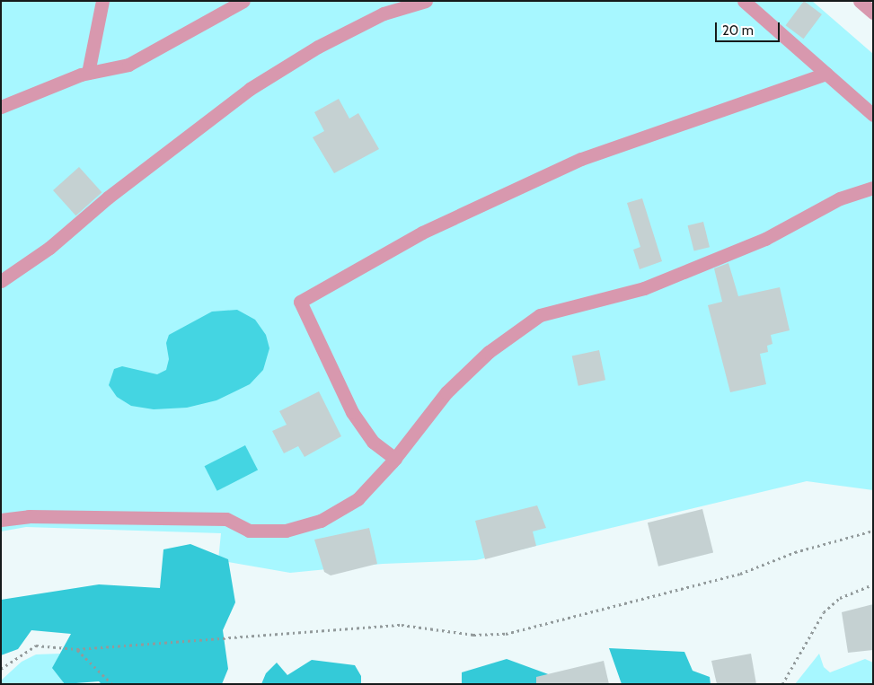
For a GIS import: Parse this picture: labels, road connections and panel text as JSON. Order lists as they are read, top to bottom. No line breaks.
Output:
{"scale_bar":"20 m"}
